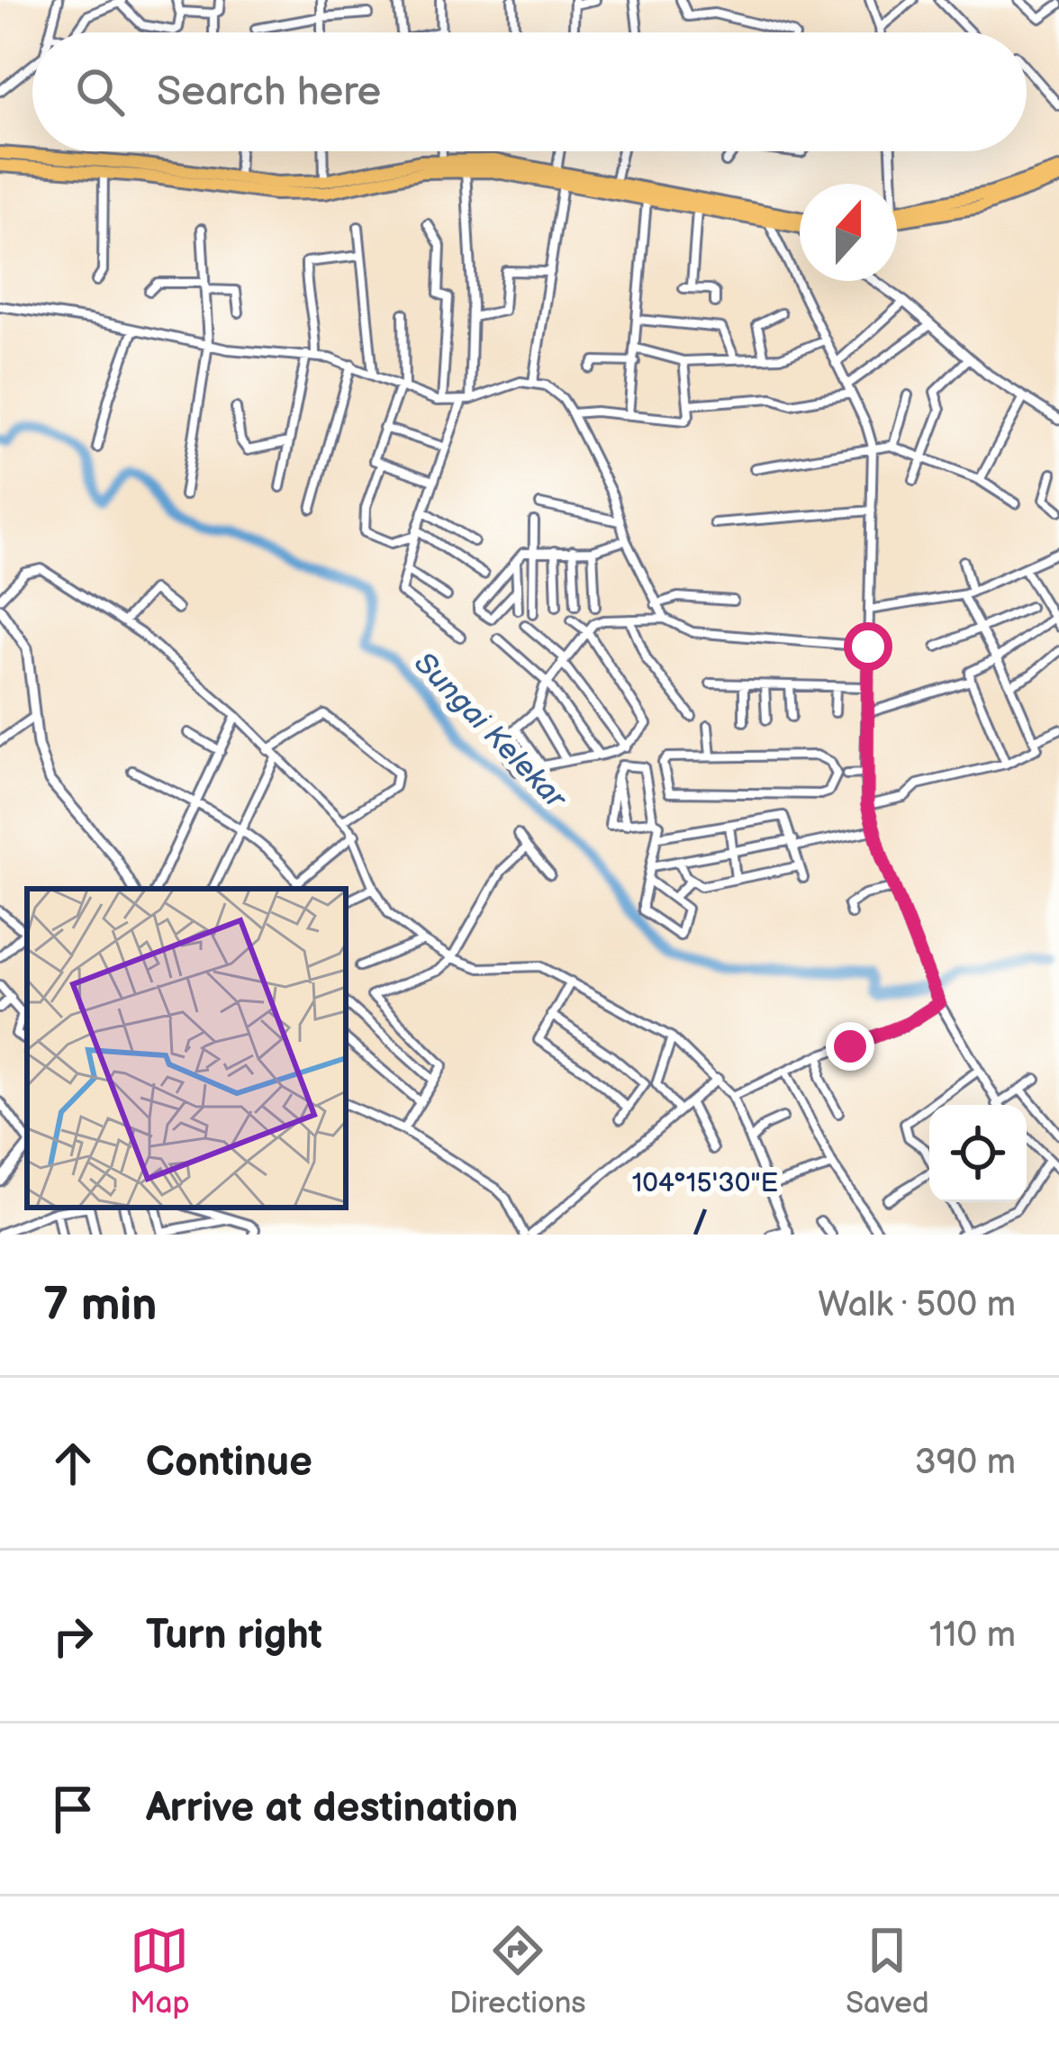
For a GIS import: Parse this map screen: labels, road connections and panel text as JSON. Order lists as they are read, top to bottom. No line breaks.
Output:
{"water":["Sungai Kelekar"],"north":"top","page":{"search":"Search here","heading":["7 min","Walk · 500 m"],"list":[["Continue","390 m"],["Turn right","110 m"],"Arrive at destination"],"nav":["Map","Directions","Saved"]},"coordinates":["104°15'30\"E"]}
